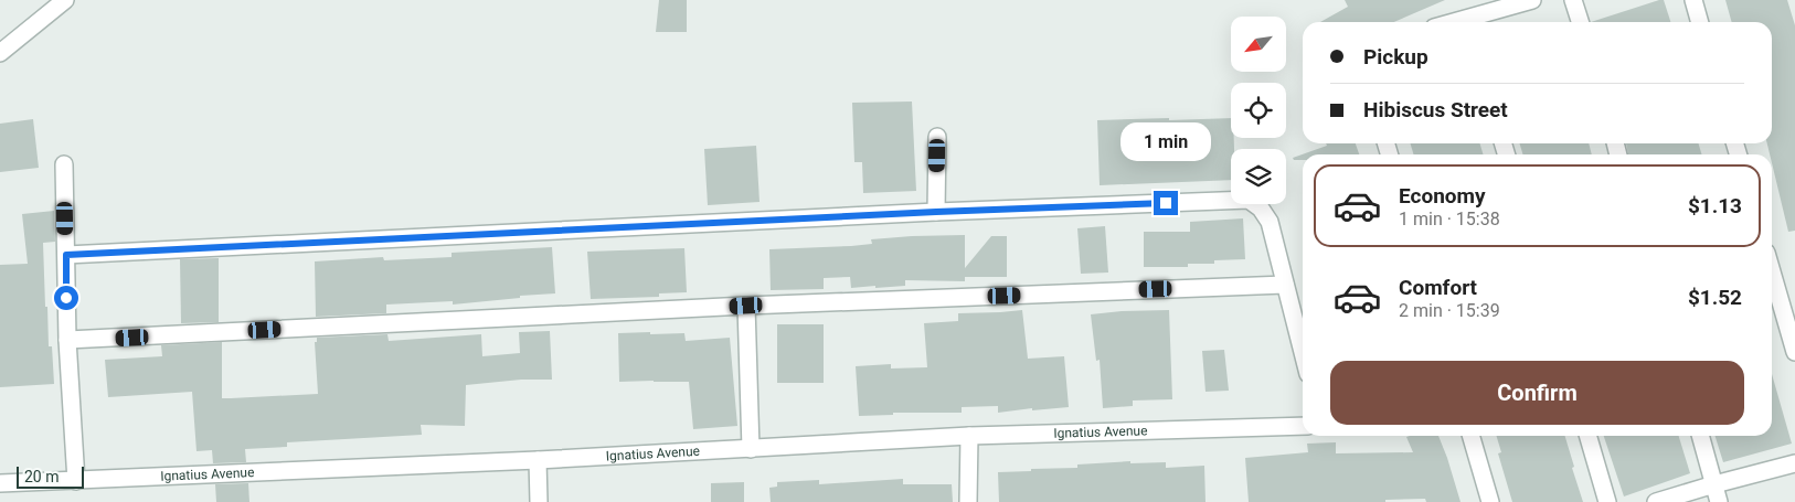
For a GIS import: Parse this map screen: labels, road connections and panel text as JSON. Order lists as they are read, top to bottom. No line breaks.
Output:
{"streets":{"street":["Ignatius Avenue"]},"scale_bar":"20 m","north":"bottom left","page":{"banner":["Pickup","Hibiscus Street"],"bubble":"1 min","list":[{"name":"Economy","note":"1 min · 15:38","value":"$1.13"},{"name":"Comfort","note":"2 min · 15:39","value":"$1.52"}],"buttons":"Confirm","scale":"20 m"}}
